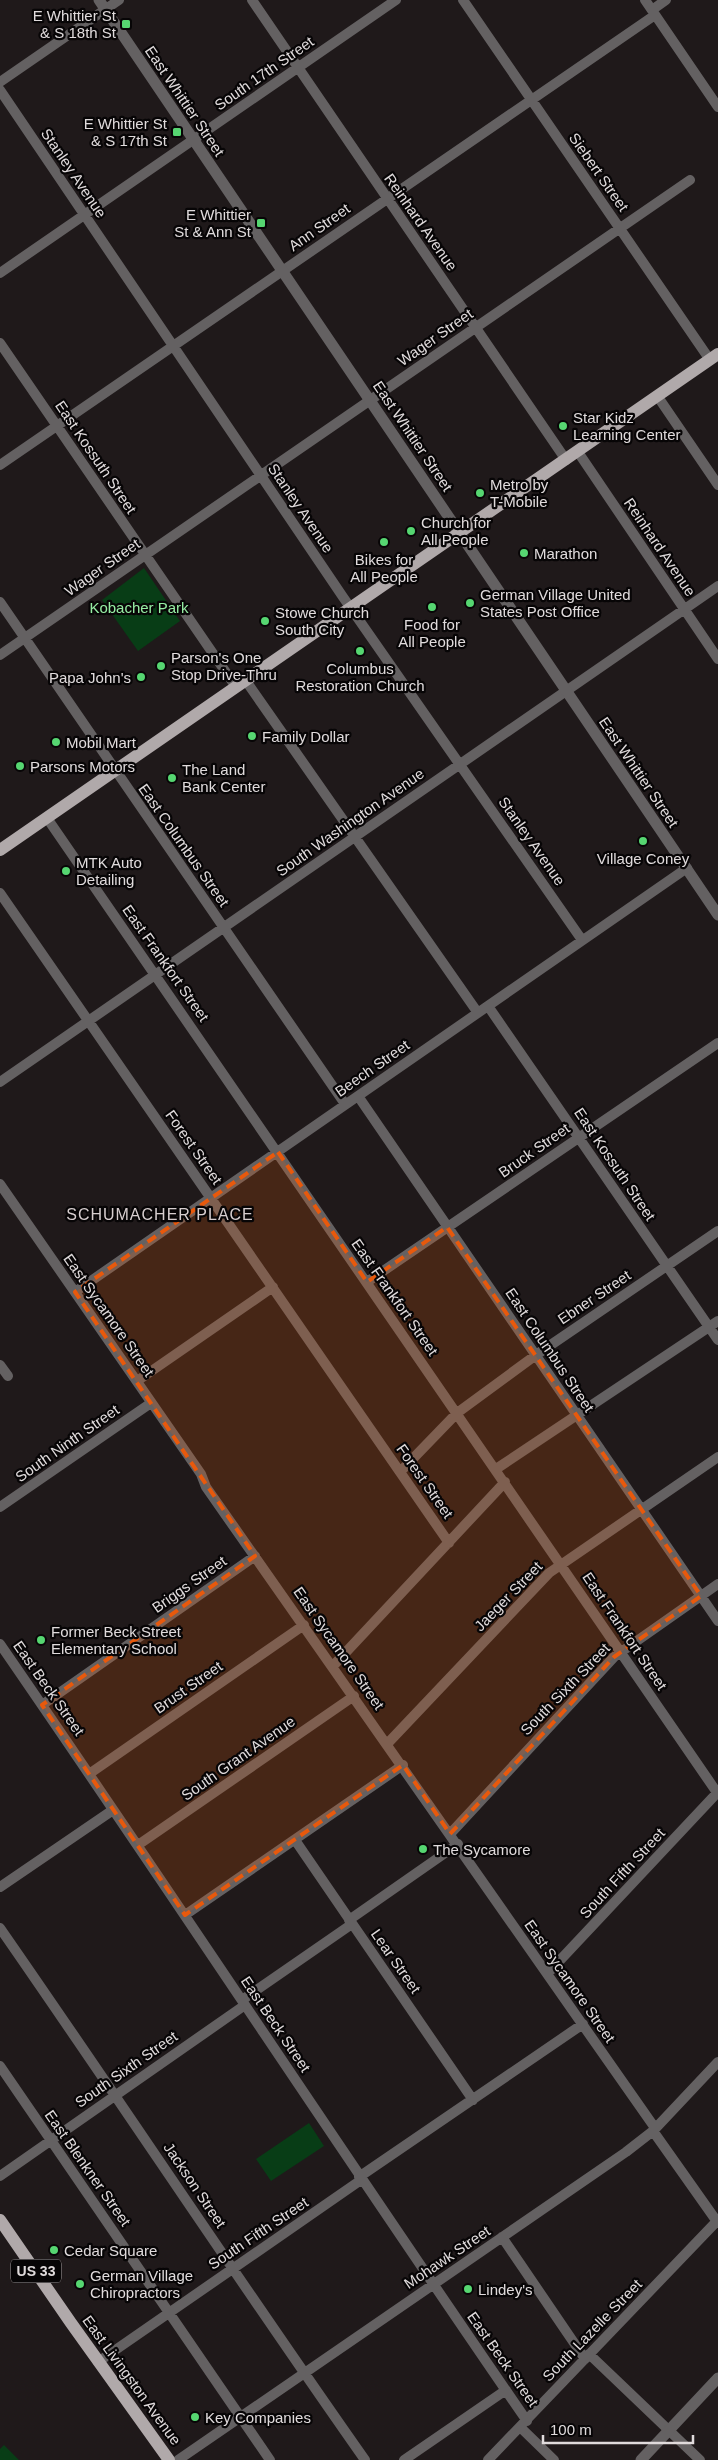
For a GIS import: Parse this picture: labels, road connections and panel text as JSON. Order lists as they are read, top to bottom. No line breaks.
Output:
{"streets":{"main road":["US 33","East Livingston Avenue"],"street":["South 17th Street","East Whittier Street","Siebert Street","Stanley Avenue","Reinhard Avenue","Ann Street","Wager Street","East Kossuth Street","South Washington Avenue","East Columbus Street","East Frankfort Street","Beech Street","Forest Street","Bruck Street","Ebner Street","East Sycamore Street","South Ninth Street","Briggs Street","Jaeger Street","Brust Street","East Beck Street","South Sixth Street","South Grant Avenue","South Fifth Street","Lear Street","East Blenkner Street","Jackson Street","Mohawk Street","South Lazelle Street"]},"crossings":[["South 17th Street","East Whittier Street"],["South 17th Street","Stanley Avenue"],["South 17th Street","Reinhard Avenue"],["East Whittier Street","Ann Street"],["East Whittier Street","Wager Street"],["East Whittier Street","South Washington Avenue"],["East Whittier Street","Beech Street"],["Siebert Street","Ann Street"],["Siebert Street","Wager Street"],["Stanley Avenue","Ann Street"],["Stanley Avenue","Wager Street"],["Stanley Avenue","South Washington Avenue"],["Stanley Avenue","Beech Street"],["Reinhard Avenue","Ann Street"],["Reinhard Avenue","Wager Street"],["Reinhard Avenue","South Washington Avenue"],["Ann Street","East Kossuth Street"],["Wager Street","East Kossuth Street"],["Wager Street","East Columbus Street"],["East Kossuth Street","South Washington Avenue"],["East Kossuth Street","Beech Street"],["East Kossuth Street","Bruck Street"],["East Kossuth Street","Ebner Street"],["South Washington Avenue","East Columbus Street"],["South Washington Avenue","East Frankfort Street"],["South Washington Avenue","Forest Street"],["East Columbus Street","Beech Street"],["East Columbus Street","Bruck Street"],["East Columbus Street","Ebner Street"],["East Columbus Street","Jaeger Street"],["East Columbus Street","South Sixth Street"],["East Frankfort Street","Beech Street"],["East Frankfort Street","Bruck Street"],["East Frankfort Street","Ebner Street"],["East Frankfort Street","Jaeger Street"],["East Frankfort Street","South Sixth Street"],["East Frankfort Street","South Fifth Street"],["Beech Street","Forest Street"],["Beech Street","East Sycamore Street"],["Forest Street","Ebner Street"],["East Sycamore Street","South Ninth Street"],["East Sycamore Street","Briggs Street"],["East Sycamore Street","Jaeger Street"],["East Sycamore Street","Brust Street"],["East Sycamore Street","South Sixth Street"],["East Sycamore Street","South Grant Avenue"],["East Sycamore Street","South Fifth Street"],["East Sycamore Street","Mohawk Street"],["East Sycamore Street","South Lazelle Street"],["Briggs Street","East Beck Street"],["Brust Street","East Beck Street"],["East Beck Street","South Sixth Street"],["East Beck Street","South Grant Avenue"],["East Beck Street","South Fifth Street"],["East Beck Street","Mohawk Street"],["East Beck Street","South Lazelle Street"],["South Sixth Street","Lear Street"],["South Sixth Street","East Blenkner Street"],["South Sixth Street","Jackson Street"],["South Fifth Street","Lear Street"],["South Fifth Street","East Blenkner Street"],["South Fifth Street","Jackson Street"],["South Fifth Street","East Livingston Avenue"],["East Blenkner Street","Mohawk Street"],["Jackson Street","Mohawk Street"]],"districts":["SCHUMACHER PLACE"],"parks":["Kobacher Park"],"places":{"transit":["E Whittier St & S 18th St","E Whittier St & S 17th St","E Whittier St & Ann St"],"other":["Star Kidz Learning Center","Metro by T-Mobile","Church for All People","Bikes for All People","Marathon","German Village United States Post Office","Food for All People","Stowe Church South City","Columbus Restoration Church","Parson's One Stop Drive-Thru","Papa John's","Family Dollar","Mobil Mart","Parsons Motors","The Land Bank Center","Village Coney","MTK Auto Detailing","Former Beck Street Elementary School","The Sycamore","Cedar Square","German Village Chiropractors","Lindey's","Key Companies"]},"scale_bar":"100 m"}
